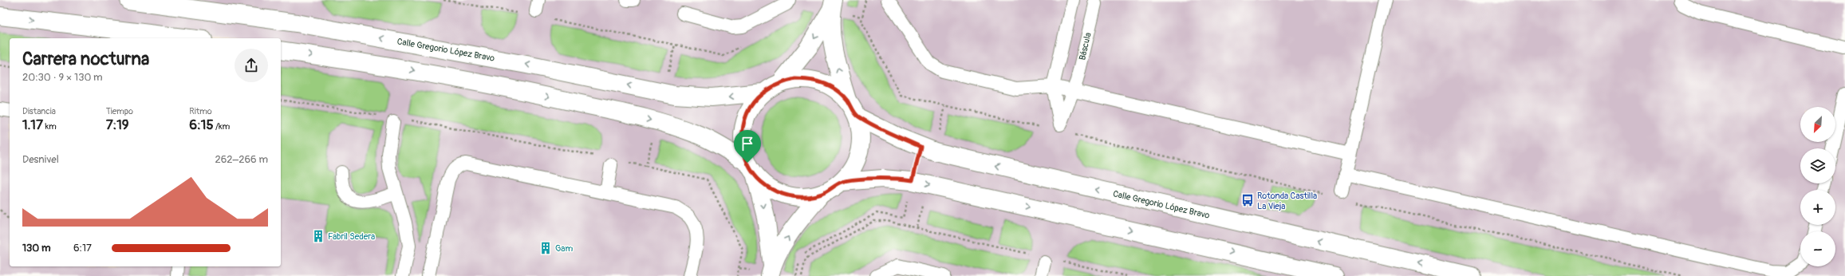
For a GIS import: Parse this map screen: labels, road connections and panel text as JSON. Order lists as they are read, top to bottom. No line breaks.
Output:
{"streets":{"main road":["Calle Gregorio López Bravo"],"lane":["Báscula"]},"places":{"bus stop":["Rotonda Castilla La Vieja"],"building":["Fabril Sedera","Gam"]},"north":"bottom left","page":{"heading":["Carrera nocturna","20:30 · 9 × 130 m"],"stats":[["Distancia","1.17 km"],["Tiempo","7:19"],["Ritmo","6:15 /km"]],"map_buttons":["+","−"],"chart":["Desnivel","262–266 m"],"list":[{"name":"130 m","note":"6:17"}]}}
